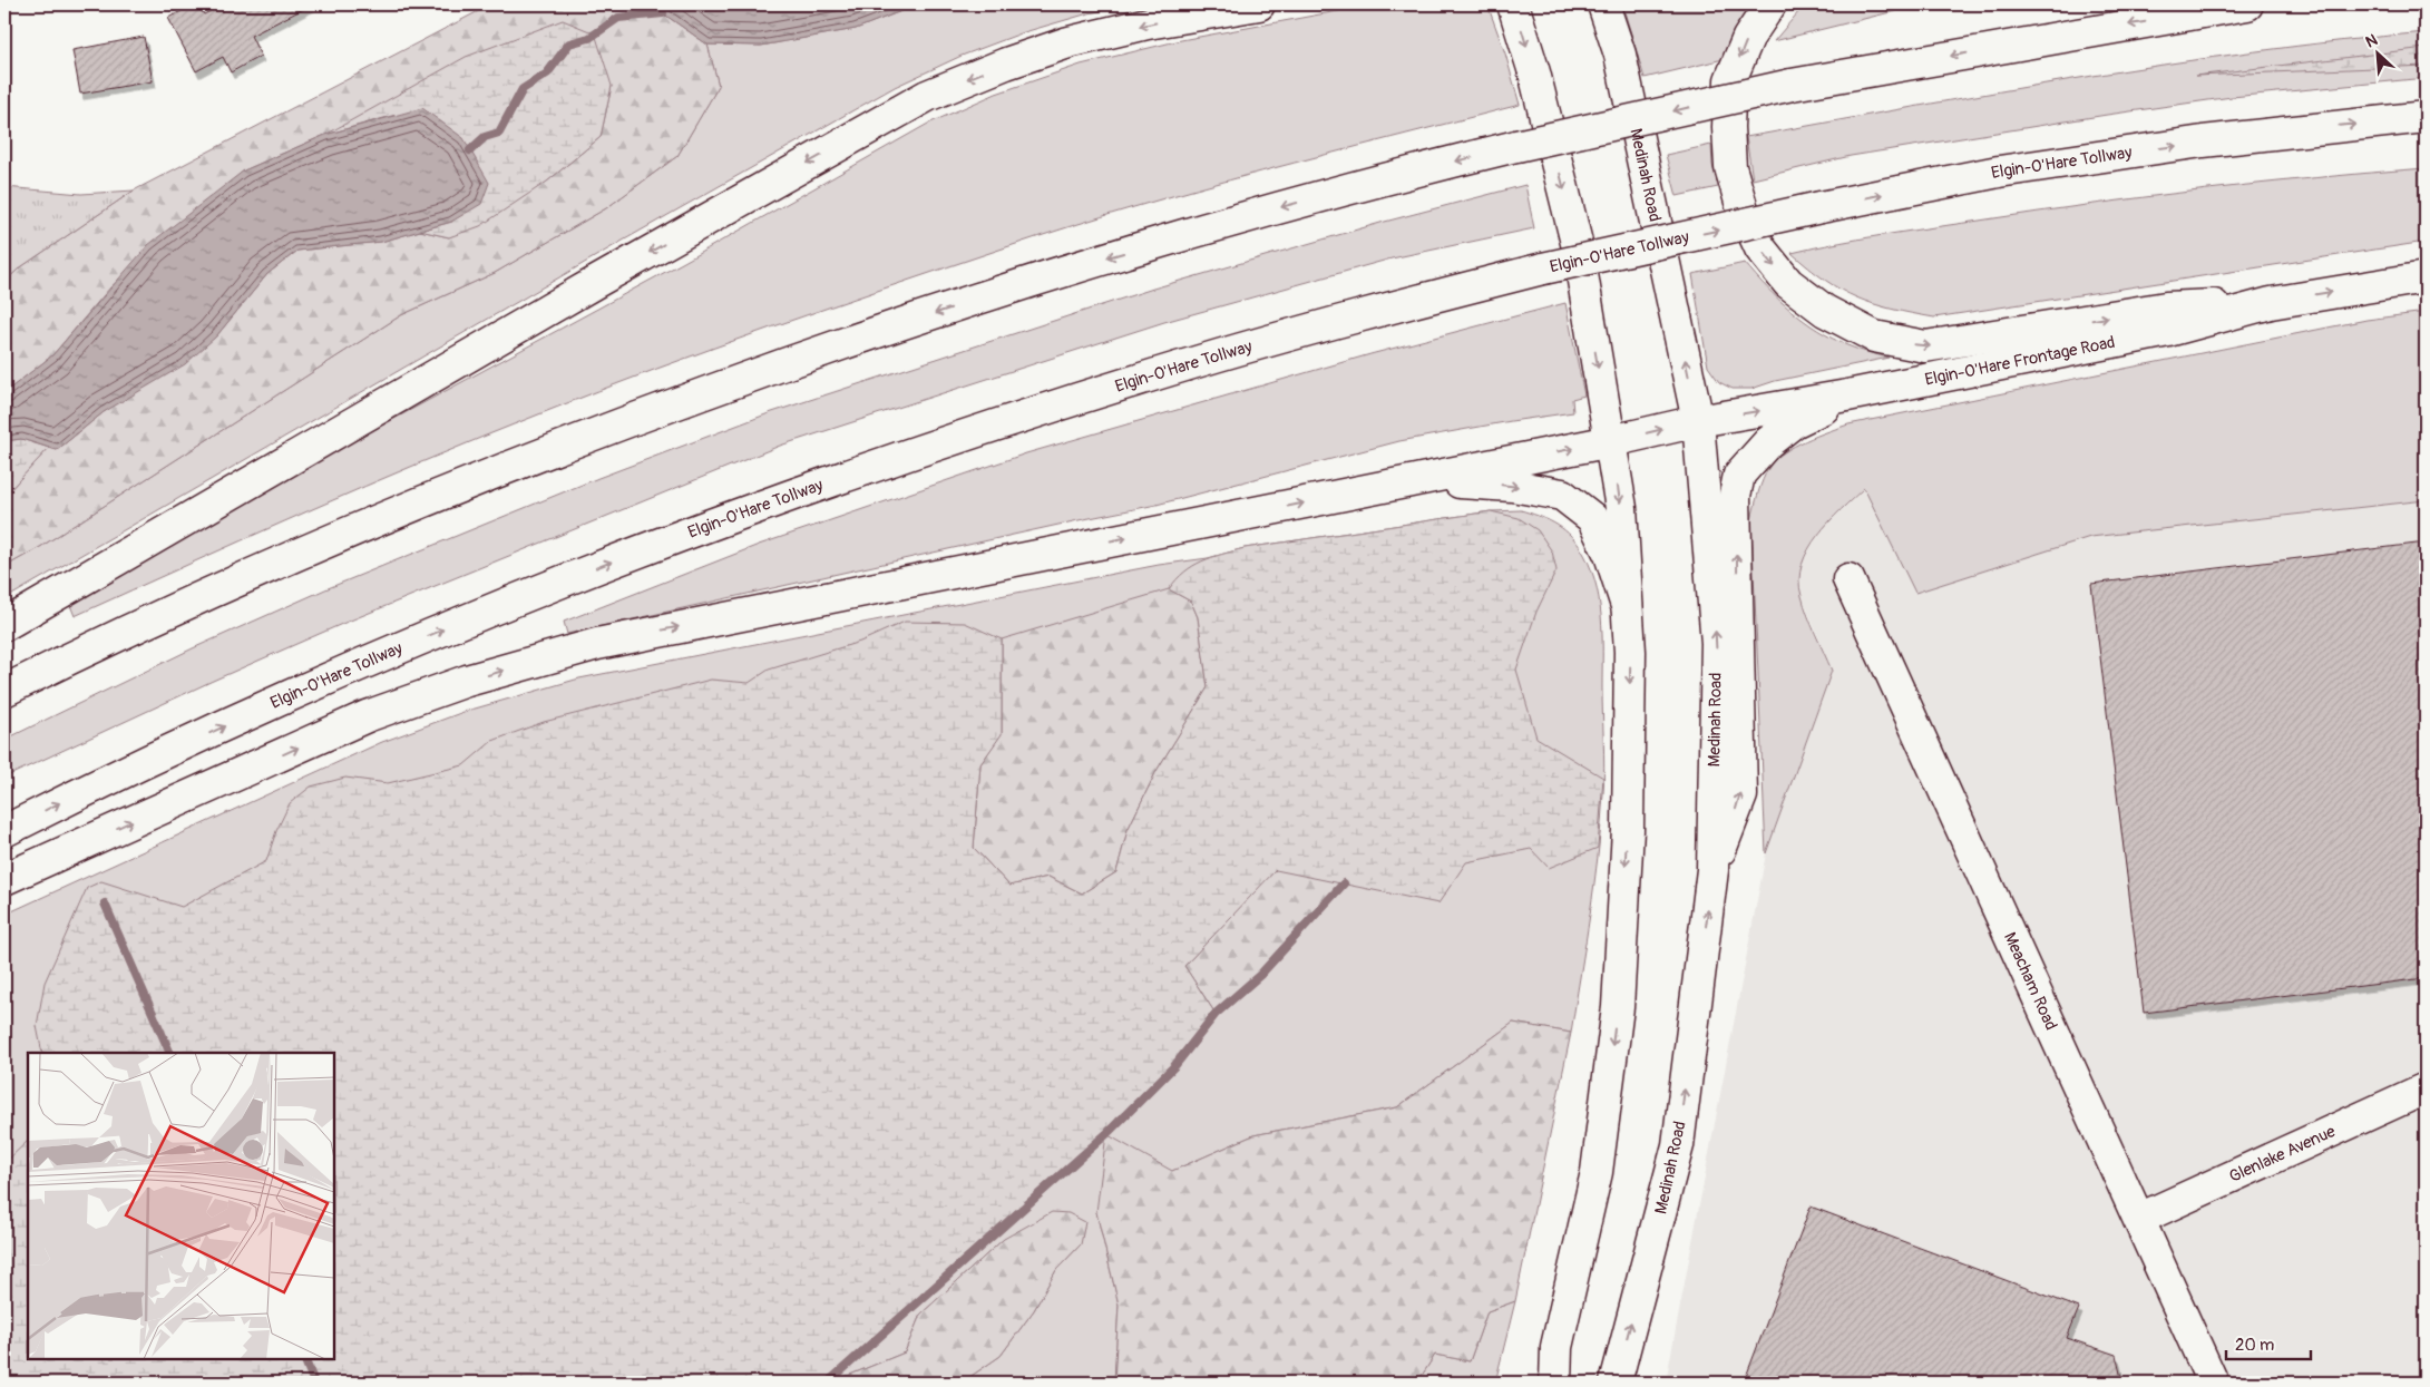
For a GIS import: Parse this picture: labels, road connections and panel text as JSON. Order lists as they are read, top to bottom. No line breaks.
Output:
{"streets":{"main road":["Elgin-O'Hare Tollway","Medinah Road","Elgin-O'Hare Frontage Road","Meacham Road","Glenlake Avenue"]},"crossings":[["Medinah Road","Elgin-O'Hare Frontage Road"],["Meacham Road","Glenlake Avenue"]],"one_way":["Elgin-O'Hare Frontage Road"],"scale_bar":"20 m","north":"top left"}
